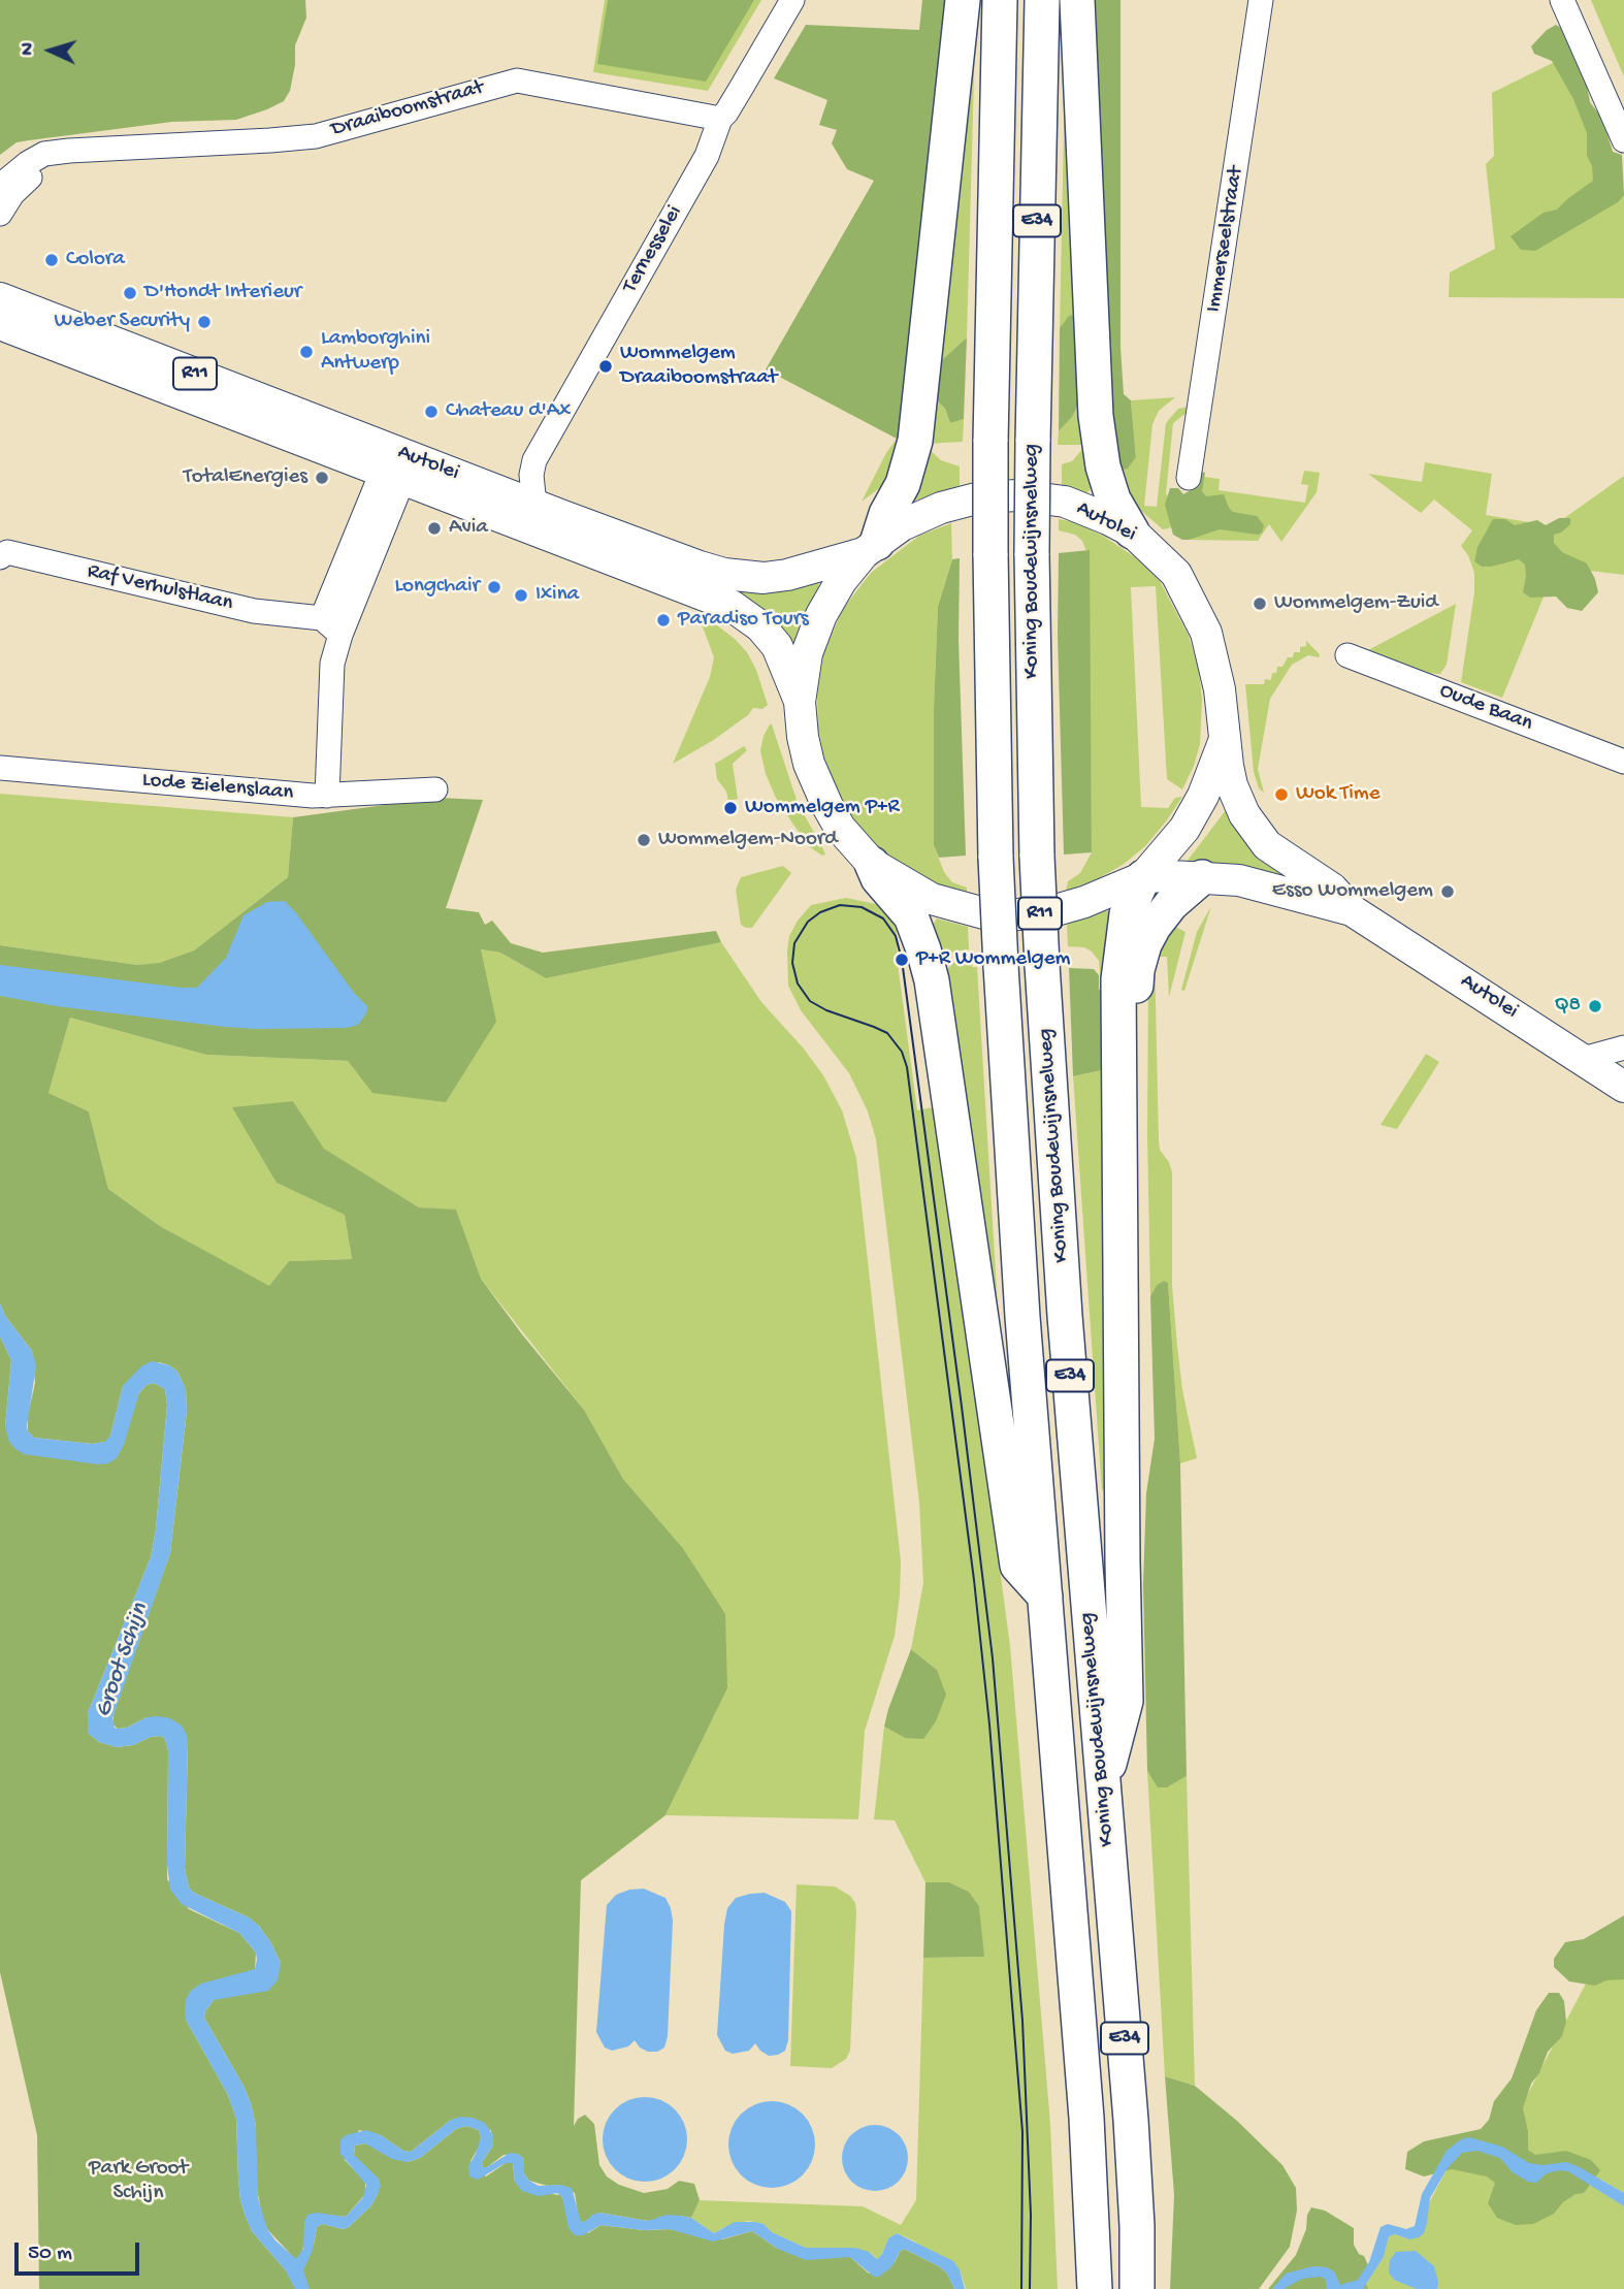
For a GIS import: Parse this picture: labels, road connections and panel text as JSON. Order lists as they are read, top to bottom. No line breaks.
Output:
{"streets":{"highway":["E34","Koning Boudewijnsnelweg"],"main road":["R11","Autolei"],"street":["Draaiboomstraat","Immerseelstraat","Ternesselei","Raf Verhulstlaan","Oude Baan","Lode Zielenslaan"]},"crossings":[["Draaiboomstraat","Ternesselei"],["Ternesselei","Autolei"]],"water":["Groot Schijn"],"parks":["Park Groot Schijn"],"places":["Colora","D'Hondt Interieur","Weber Security","Lamborghini Antwerp","Wommelgem Draaiboomstraat","Chateau d'Ax","TotalEnergies","Avia","Longchair","Ixina","Wommelgem-Zuid","Paradiso Tours","Wok Time","Wommelgem P+R","Wommelgem-Noord","Esso Wommelgem","P+R Wommelgem","Q8"],"scale_bar":"50 m","north":"left"}
